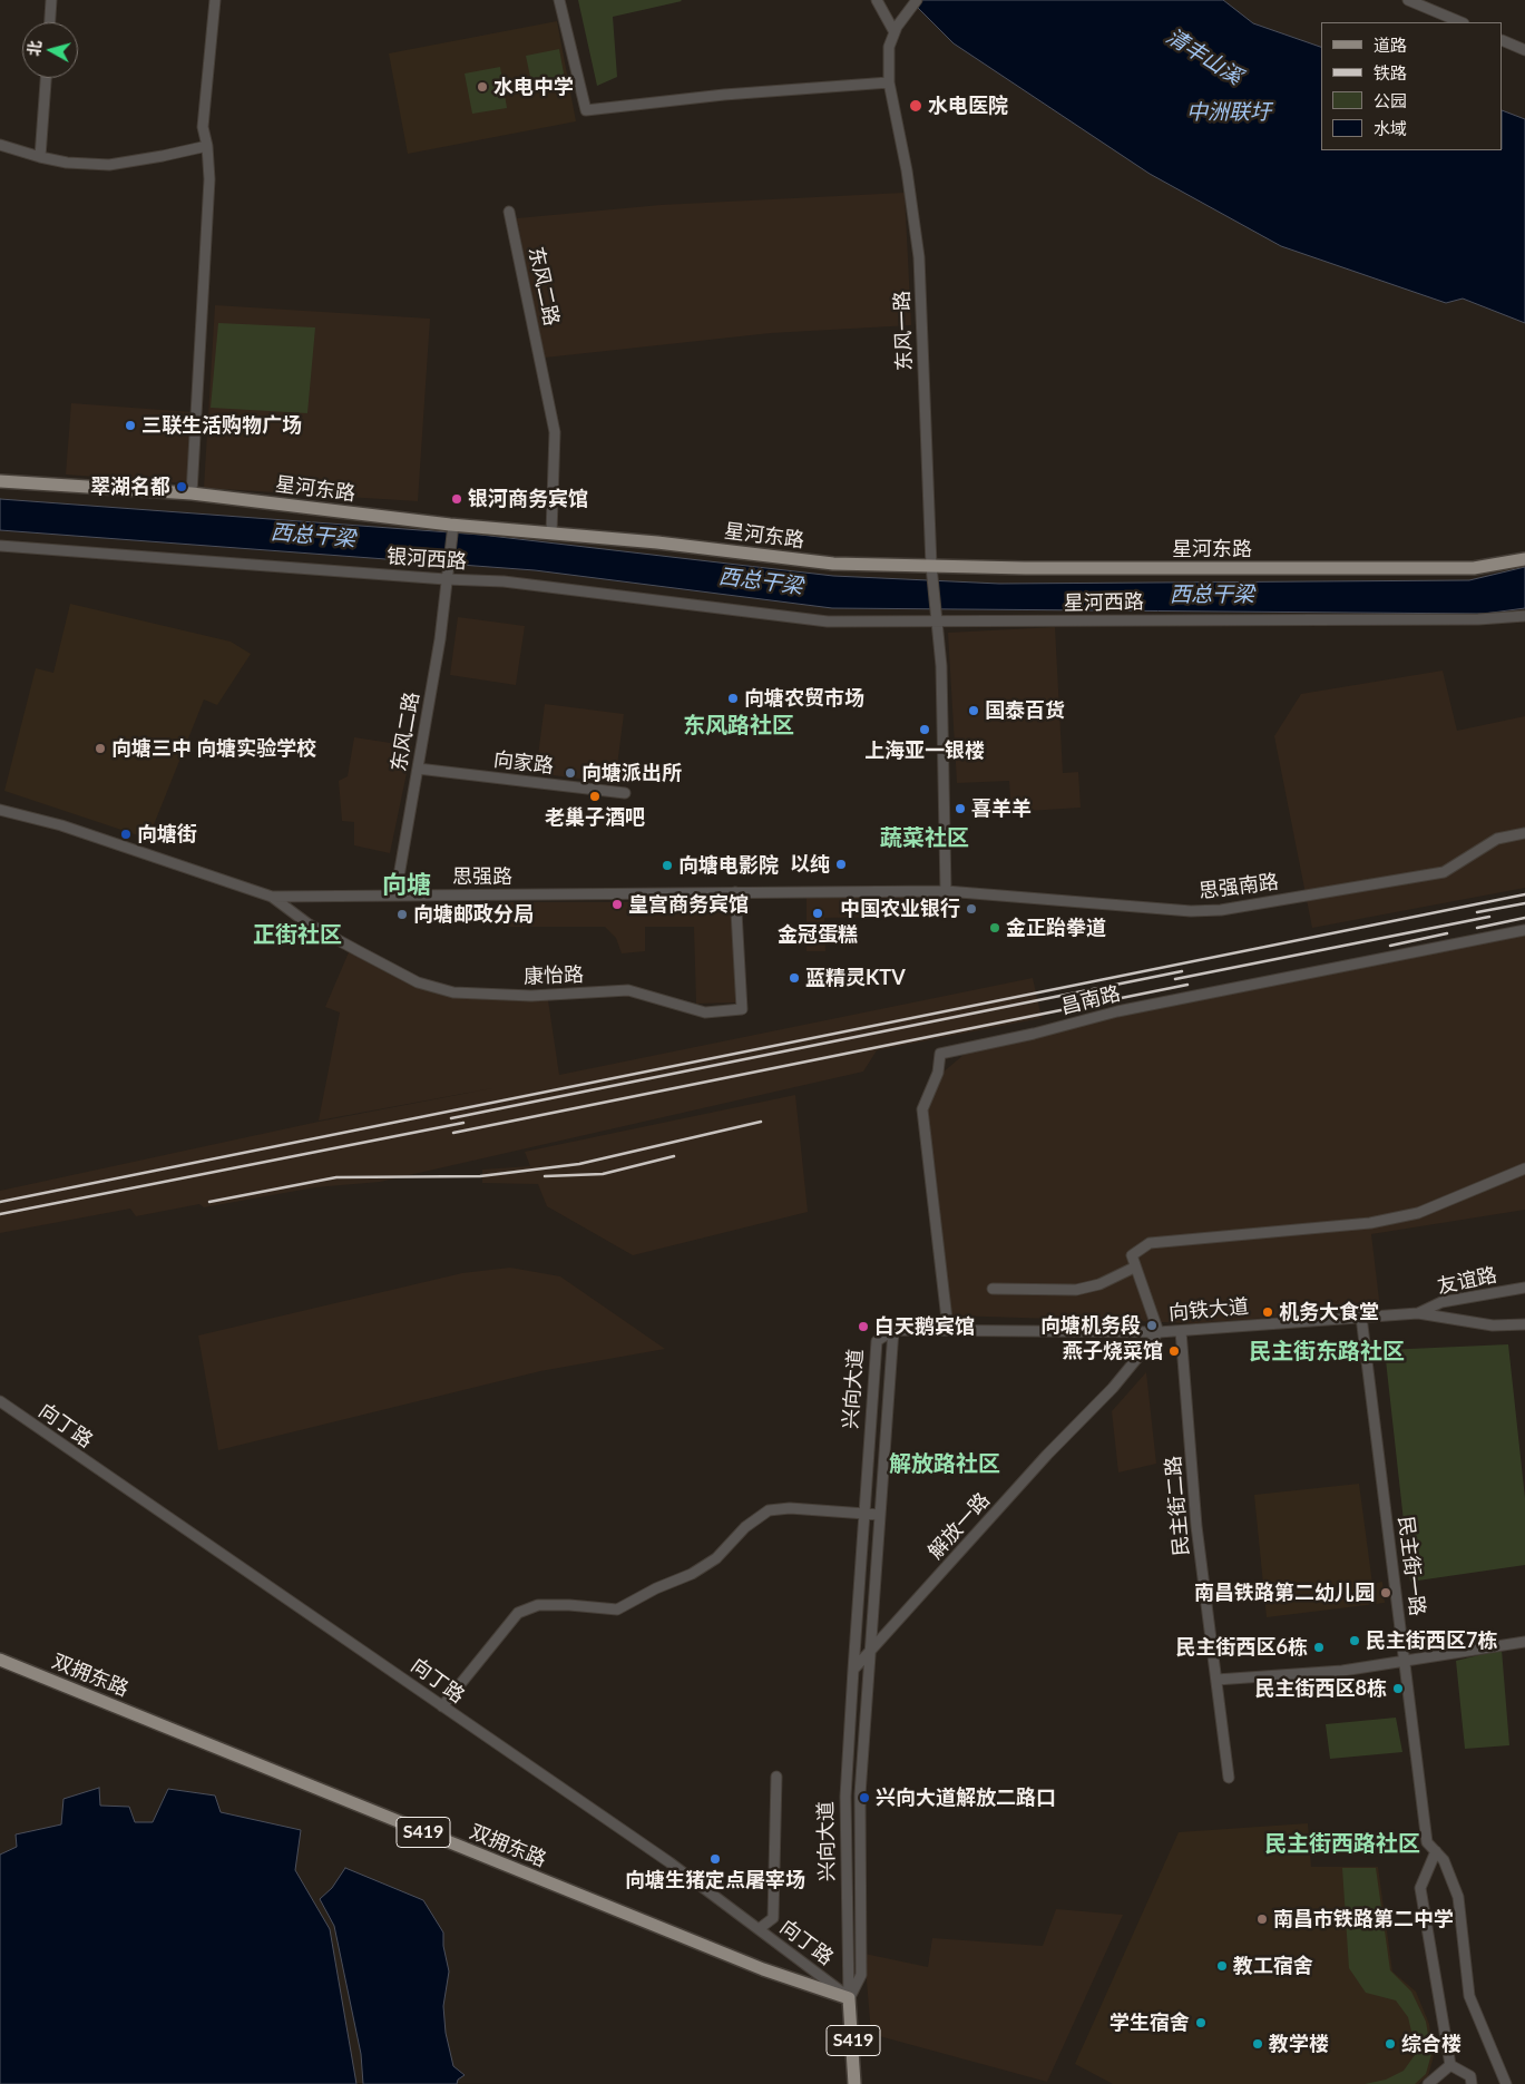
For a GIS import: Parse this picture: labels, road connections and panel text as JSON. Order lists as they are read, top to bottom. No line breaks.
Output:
{"streets":{"main road":["星河东路","兴向大道","双拥东路","S419"],"street":["东风二路","东风一路","银河西路","星河西路","向家路","思强路","思强南路","康怡路","昌南路","友谊路","向铁大道","向丁路","民主街二路","解放一路","民主街一路"]},"crossings":[["东风二路","星河东路"],["东风二路","银河西路"],["东风二路","向家路"],["东风二路","思强路"],["东风一路","星河东路"],["东风一路","星河西路"],["银河西路","星河西路"],["思强路","思强南路"],["思强路","康怡路"],["昌南路","向铁大道"],["友谊路","向铁大道"],["向铁大道","兴向大道"],["向铁大道","民主街二路"],["向铁大道","解放一路"],["向铁大道","民主街一路"],["兴向大道","向丁路"],["兴向大道","解放一路"],["兴向大道","双拥东路"],["向丁路","双拥东路"]],"districts":["东风路社区","蔬菜社区","向塘","正街社区","民主街东路社区","解放路社区","民主街西路社区"],"water":["清丰山溪","中洲联圩","西总干梁"],"places":["水电中学","水电医院","三联生活购物广场","翠湖名都","银河商务宾馆","向塘农贸市场","国泰百货","上海亚一银楼","向塘三中 向塘实验学校","向塘派出所","老巢子酒吧","喜羊羊","向塘街","以纯","向塘电影院","皇宫商务宾馆","中国农业银行","金冠蛋糕","向塘邮政分局","金正跆拳道","蓝精灵KTV","机务大食堂","向塘机务段","白天鹅宾馆","燕子烧菜馆","南昌铁路第二幼儿园","民主街西区7栋","民主街西区6栋","民主街西区8栋","兴向大道解放二路口","向塘生猪定点屠宰场","南昌市铁路第二中学","教工宿舍","学生宿舍","教学楼","综合楼"],"legend":["道路","铁路","公园","水域"],"north":"left"}
